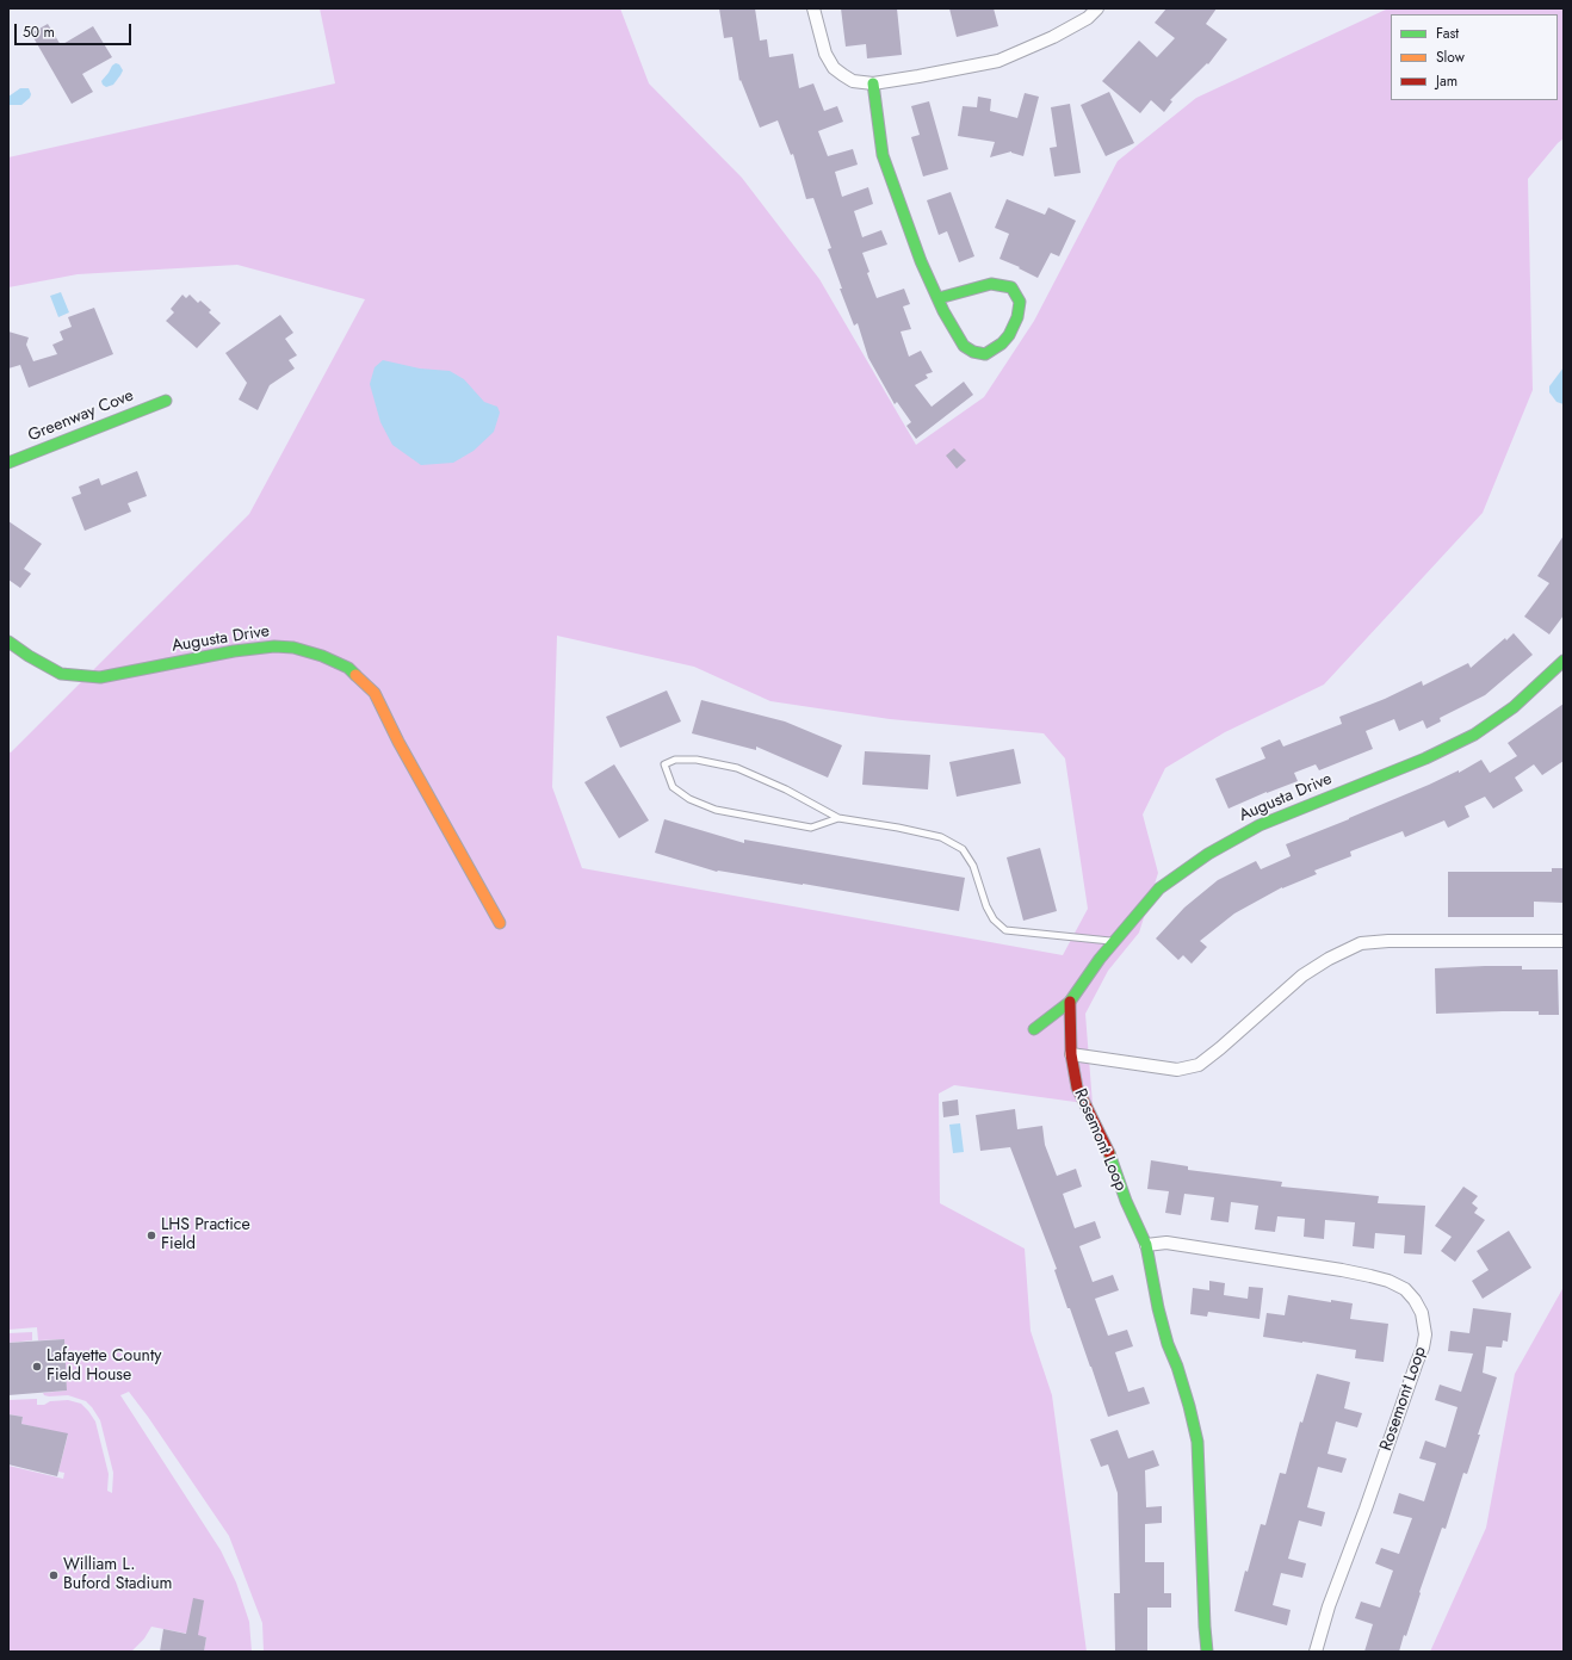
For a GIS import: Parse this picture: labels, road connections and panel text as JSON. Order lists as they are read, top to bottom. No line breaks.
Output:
{"streets":{"street":["Greenway Cove","Augusta Drive","Rosemont Loop"]},"crossings":[["Augusta Drive","Rosemont Loop"]],"places":["LHS Practice Field","Lafayette County Field House","William L. Buford Stadium"],"legend":["Fast","Slow","Jam"],"scale_bar":"50 m"}
